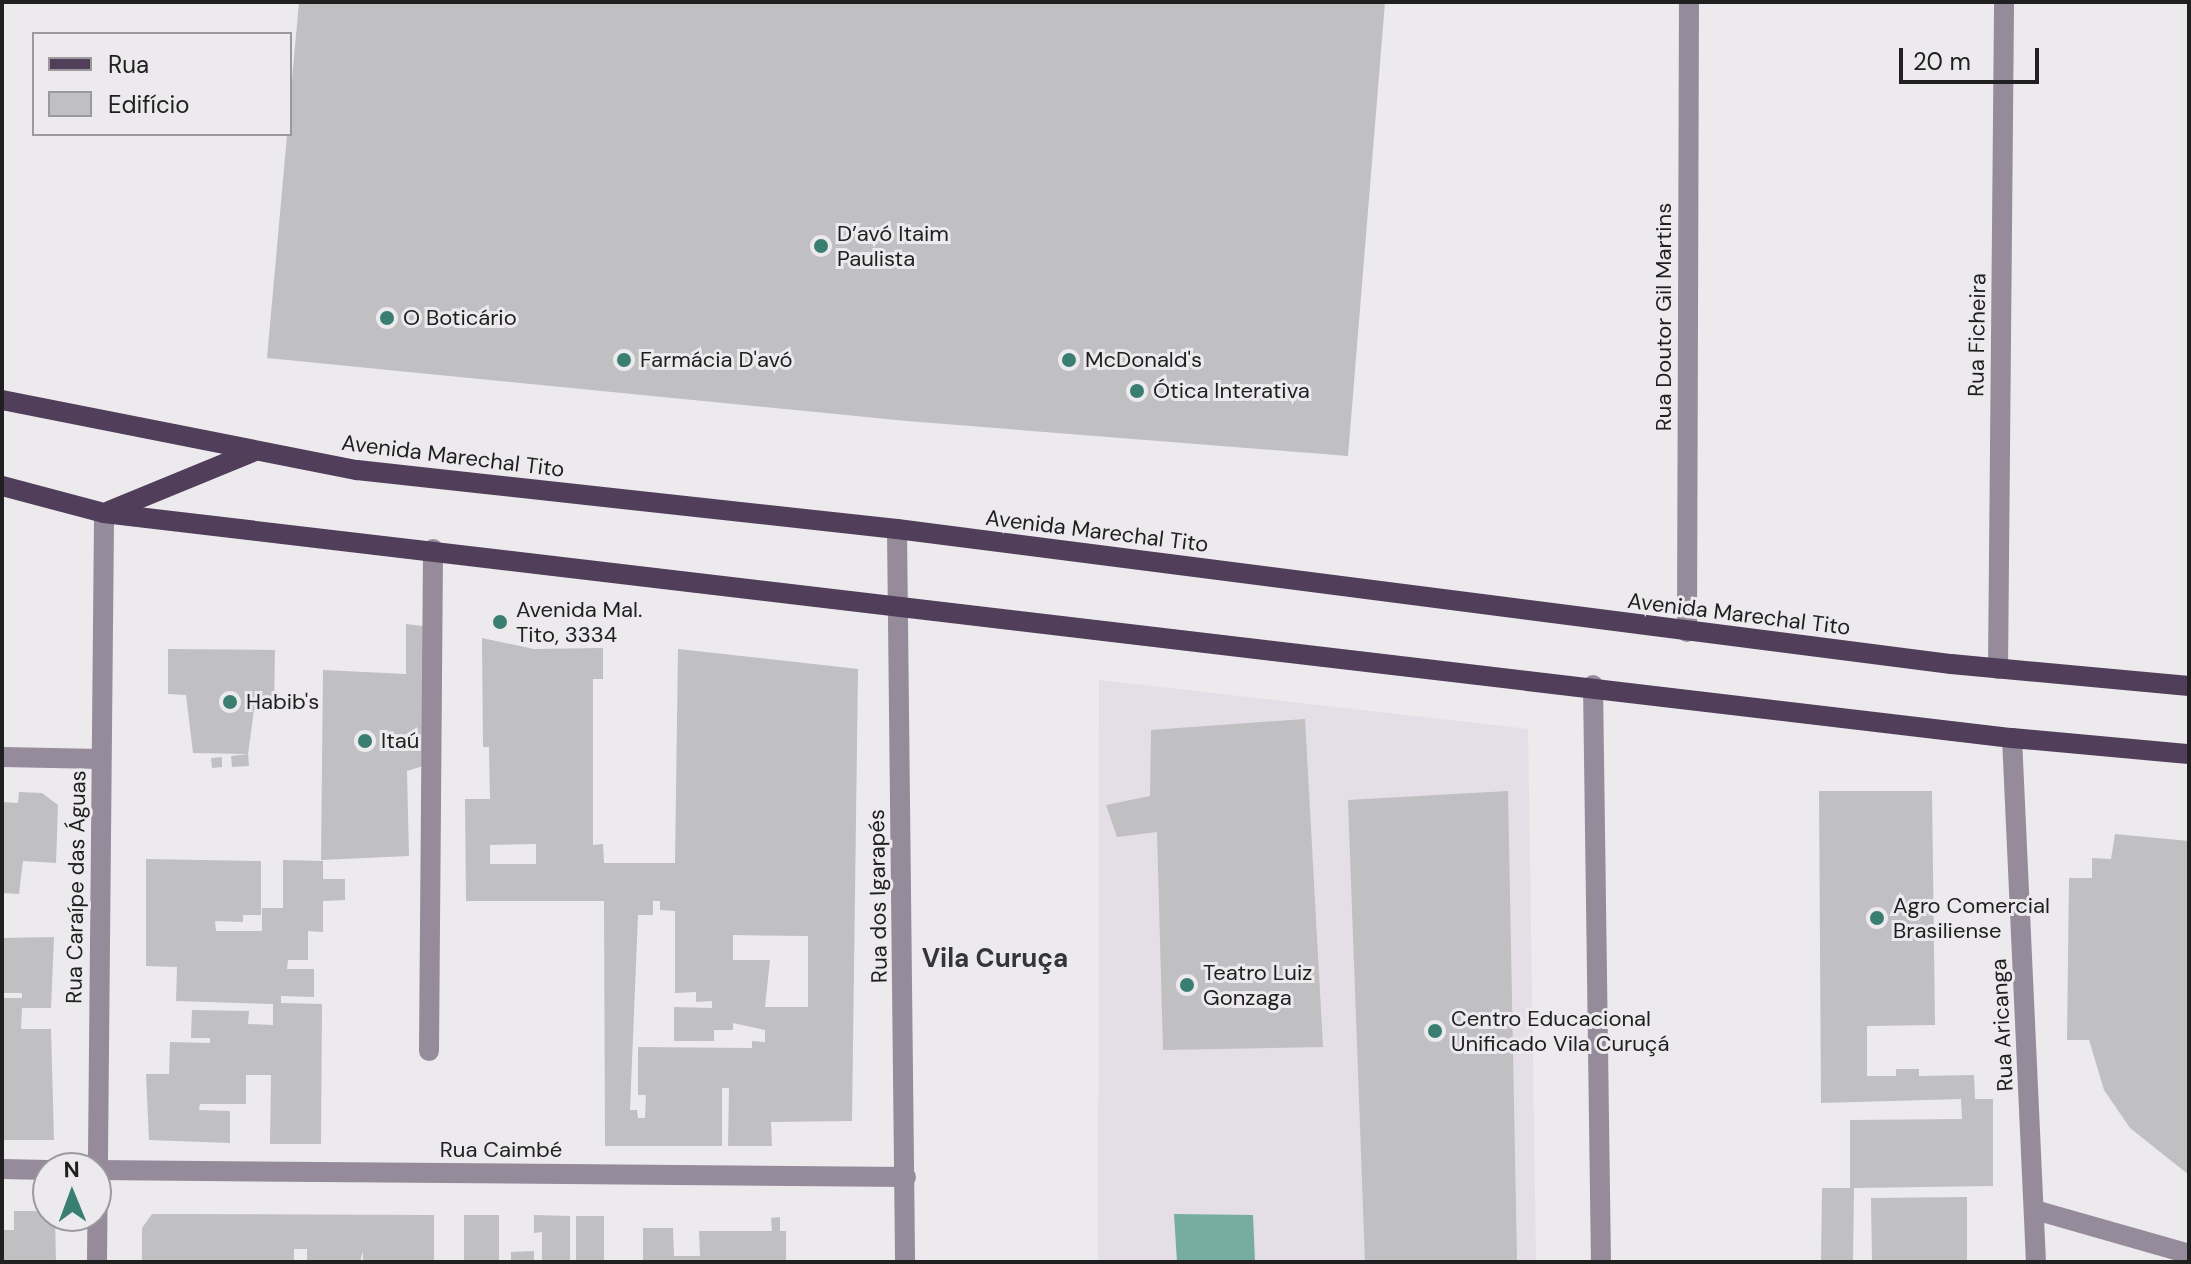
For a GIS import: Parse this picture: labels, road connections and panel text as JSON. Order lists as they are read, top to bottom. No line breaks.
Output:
{"streets":{"main road":["Avenida Marechal Tito"],"street":["Rua Doutor Gil Martins","Rua Ficheira","Rua Caraípe das Águas","Rua dos Igarapés","Rua Aricanga","Rua Caimbé"]},"crossings":[["Rua Doutor Gil Martins","Avenida Marechal Tito"],["Rua Ficheira","Avenida Marechal Tito"],["Avenida Marechal Tito","Rua dos Igarapés"],["Rua dos Igarapés","Rua Caimbé"]],"districts":["Vila Curuça"],"places":["D’avó Itaim Paulista","O Boticário","Farmácia D'avó","McDonald's","Ótica Interativa","Avenida Mal. Tito, 3334","Habib's","Itaú","Agro Comercial Brasiliense","Teatro Luiz Gonzaga","Centro Educacional Unificado Vila Curuçá"],"legend":["Rua","Edifício"],"scale_bar":"20 m","north":"top"}
